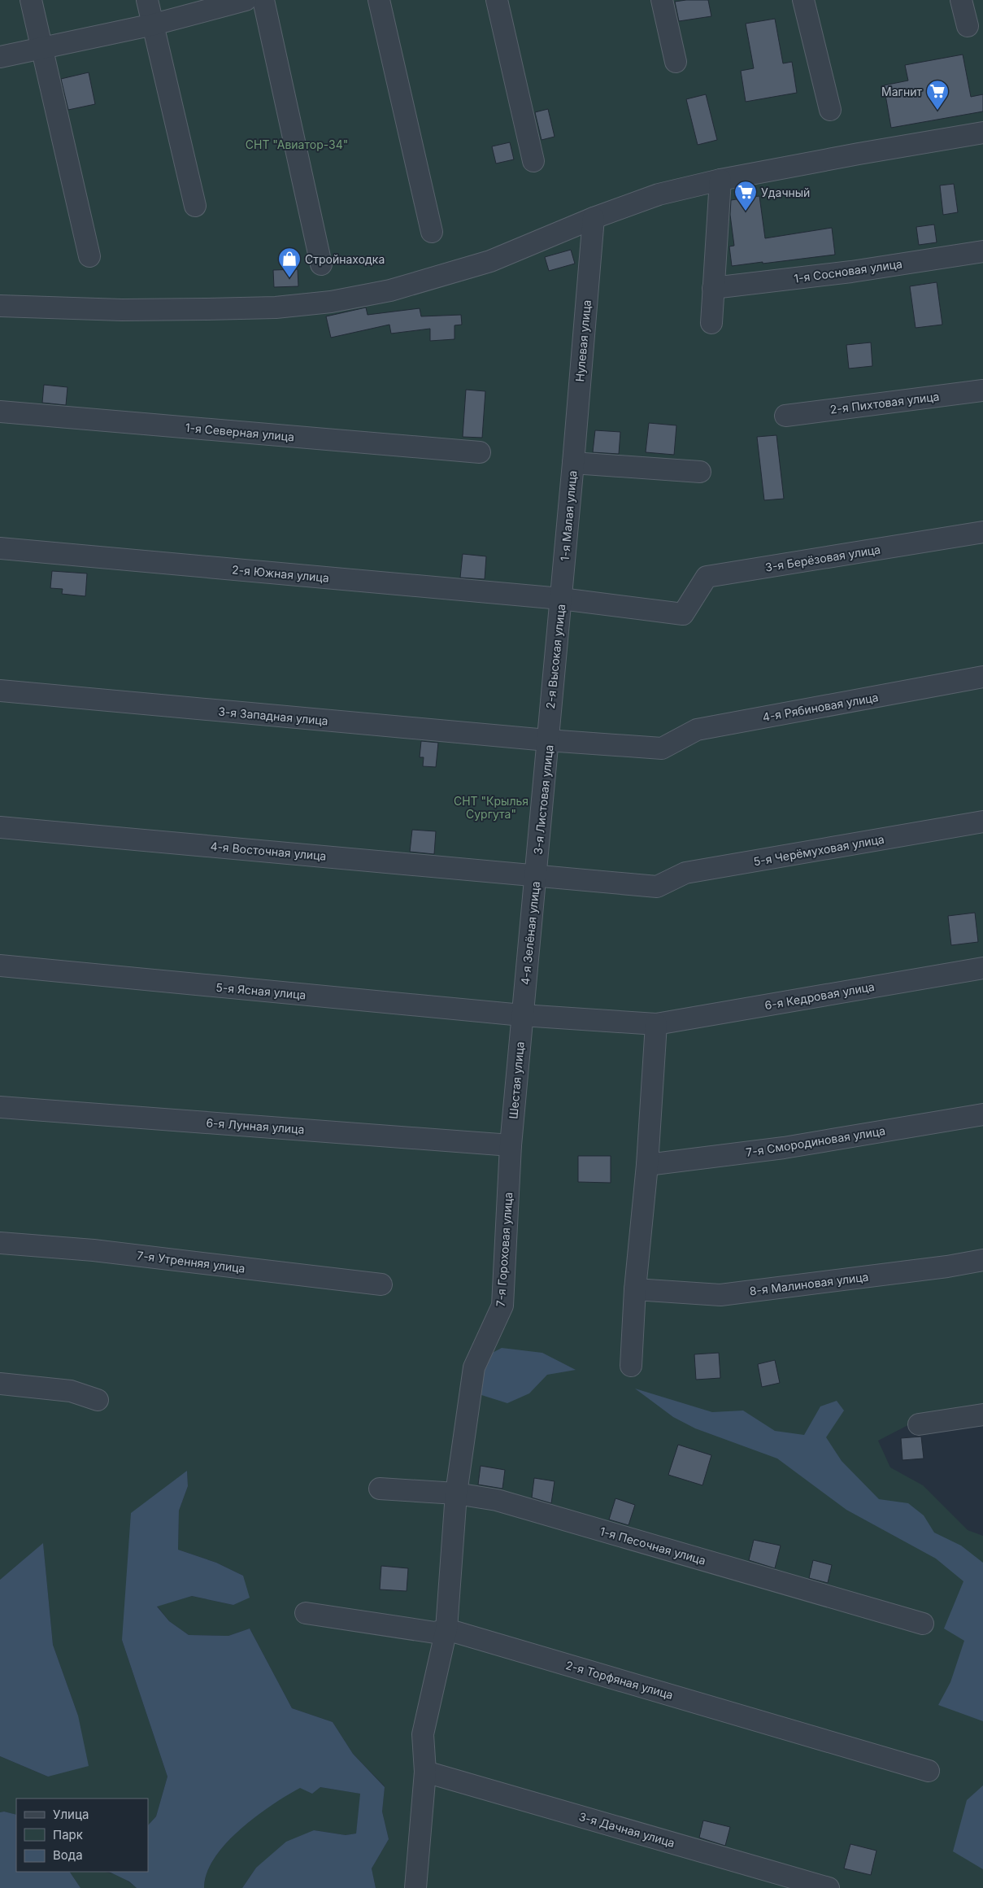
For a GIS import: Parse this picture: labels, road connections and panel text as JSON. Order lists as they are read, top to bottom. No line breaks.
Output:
{"streets":{"street":["1-я Сосновая улица","Нулевая улица","2-я Пихтовая улица","1-я Северная улица","1-я Малая улица","3-я Берёзовая улица","2-я Южная улица","2-я Высокая улица","4-я Рябиновая улица","3-я Западная улица","3-я Листовая улица","5-я Черёмуховая улица","4-я Восточная улица","4-я Зелёная улица","5-я Ясная улица","6-я Кедровая улица","Шестая улица","6-я Лунная улица","7-я Смородиновая улица","7-я Гороховая улица","7-я Утренняя улица","8-я Малиновая улица","1-я Песочная улица","2-я Торфяная улица","3-я Дачная улица"]},"crossings":[["Нулевая улица","1-я Малая улица"],["1-я Малая улица","2-я Южная улица"],["1-я Малая улица","2-я Высокая улица"],["3-я Берёзовая улица","2-я Высокая улица"],["2-я Южная улица","2-я Высокая улица"],["2-я Высокая улица","3-я Западная улица"],["2-я Высокая улица","3-я Листовая улица"],["4-я Рябиновая улица","3-я Листовая улица"],["3-я Западная улица","3-я Листовая улица"],["3-я Листовая улица","4-я Восточная улица"],["3-я Листовая улица","4-я Зелёная улица"],["5-я Черёмуховая улица","4-я Зелёная улица"],["4-я Восточная улица","4-я Зелёная улица"],["4-я Зелёная улица","5-я Ясная улица"],["4-я Зелёная улица","Шестая улица"],["5-я Ясная улица","6-я Кедровая улица"],["5-я Ясная улица","Шестая улица"],["Шестая улица","6-я Лунная улица"],["Шестая улица","7-я Гороховая улица"],["6-я Лунная улица","7-я Гороховая улица"],["7-я Гороховая улица","1-я Песочная улица"],["7-я Гороховая улица","2-я Торфяная улица"],["7-я Гороховая улица","3-я Дачная улица"]],"parks":["СНТ \"Авиатор-34\"","CНТ \"Крылья Сургута\""],"places":{"supermarket":["Магнит","Удачный"],"shop":["Стройнаходка"]},"legend":["Улица","Парк","Вода"]}
